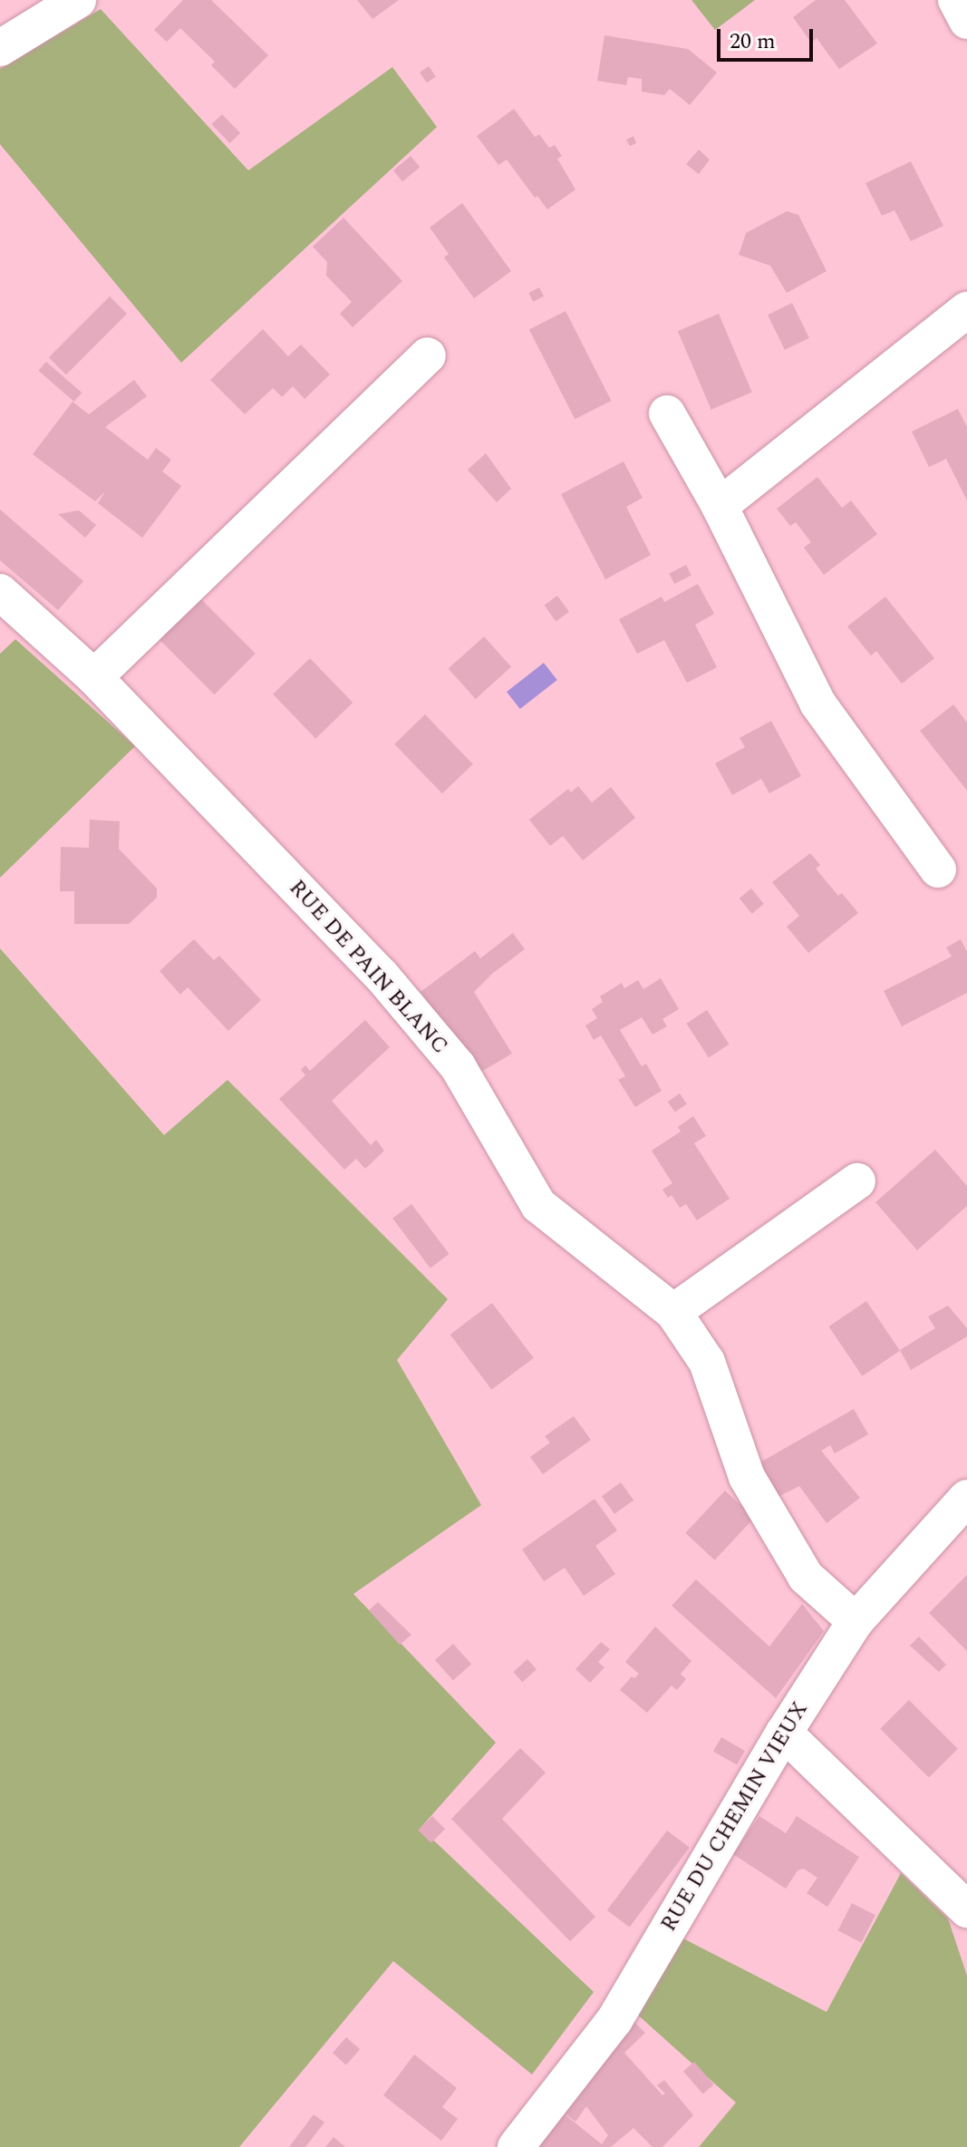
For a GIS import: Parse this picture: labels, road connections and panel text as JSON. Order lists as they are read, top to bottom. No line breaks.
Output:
{"streets":{"street":["RUE DE PAIN BLANC","RUE DU CHEMIN VIEUX"]},"crossings":[["RUE DE PAIN BLANC","RUE DU CHEMIN VIEUX"]],"scale_bar":"20 m"}
